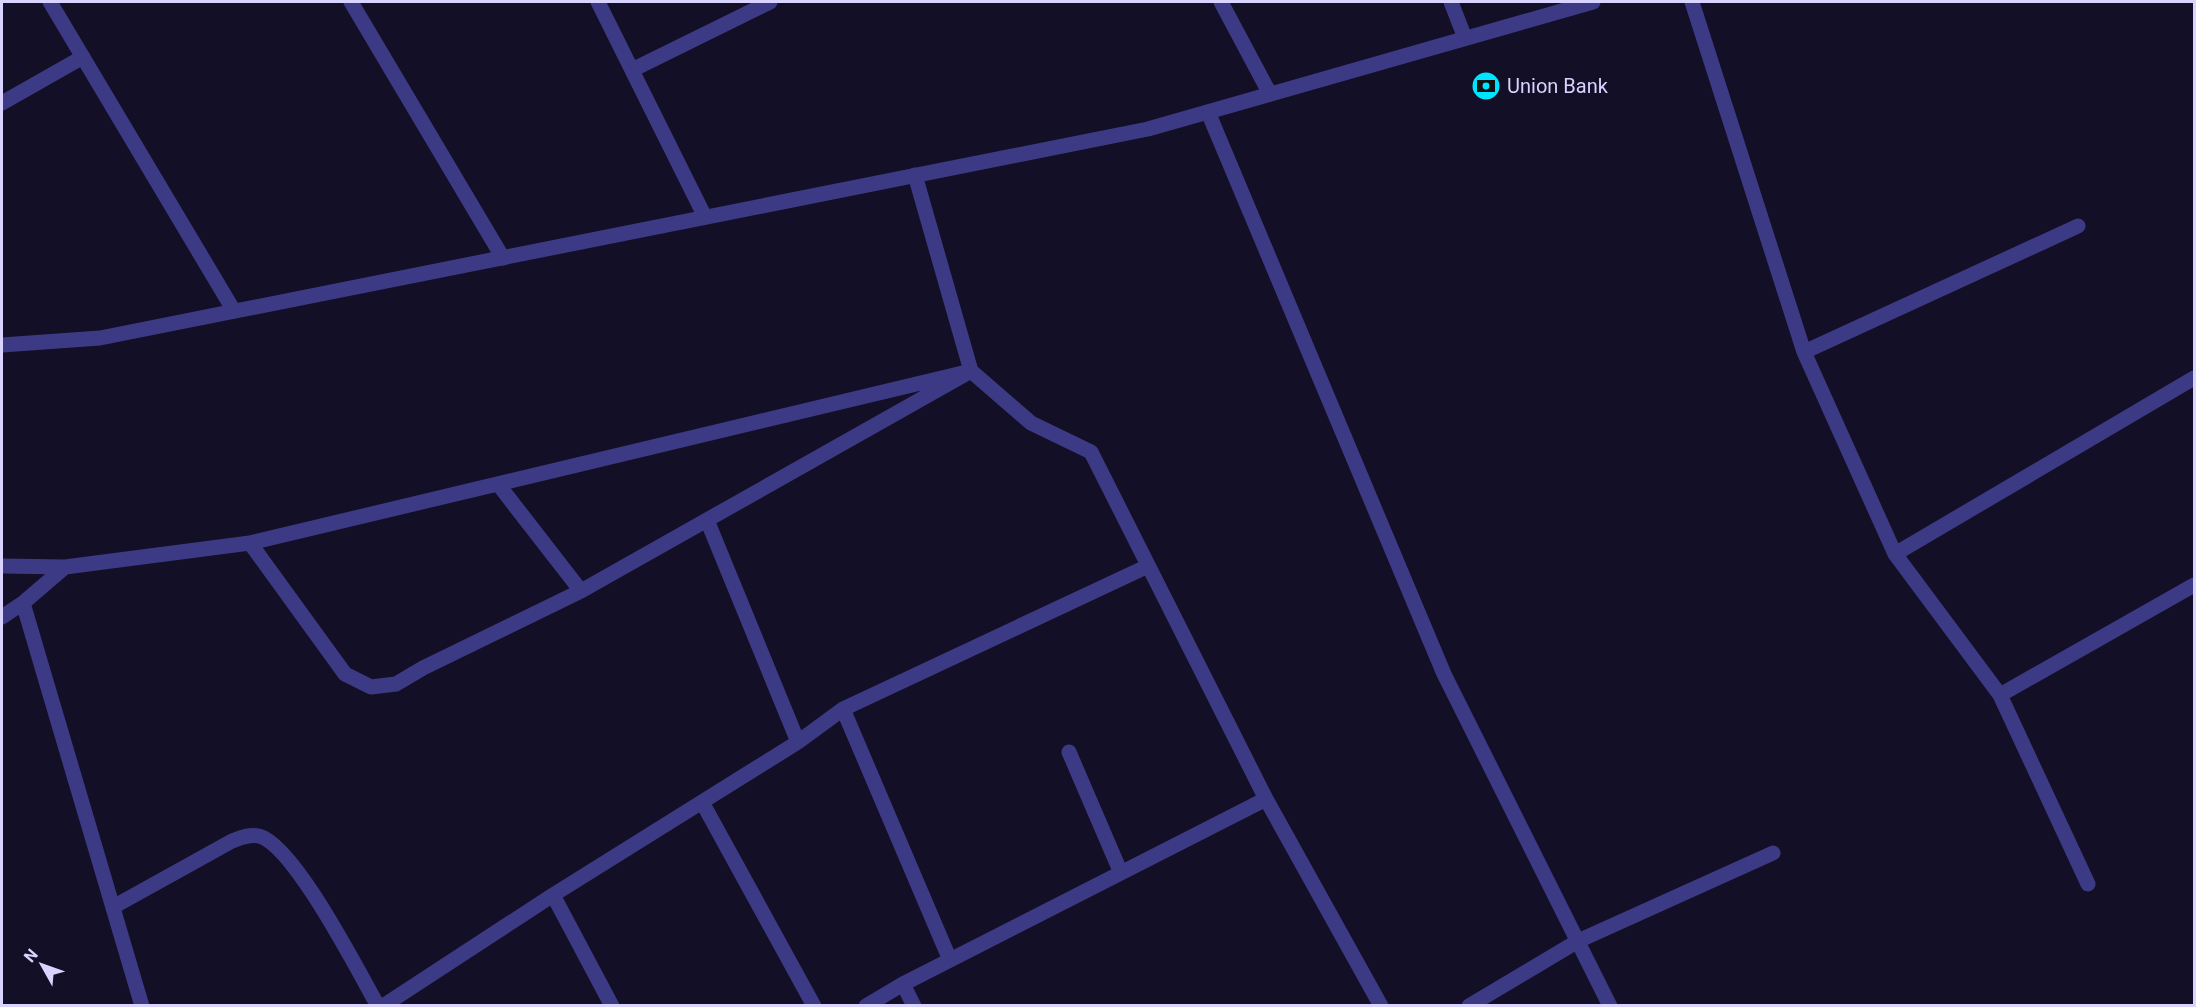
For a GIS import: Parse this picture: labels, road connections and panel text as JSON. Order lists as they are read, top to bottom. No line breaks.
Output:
{"places":{"bank":["Union Bank"]},"north":"top left"}
